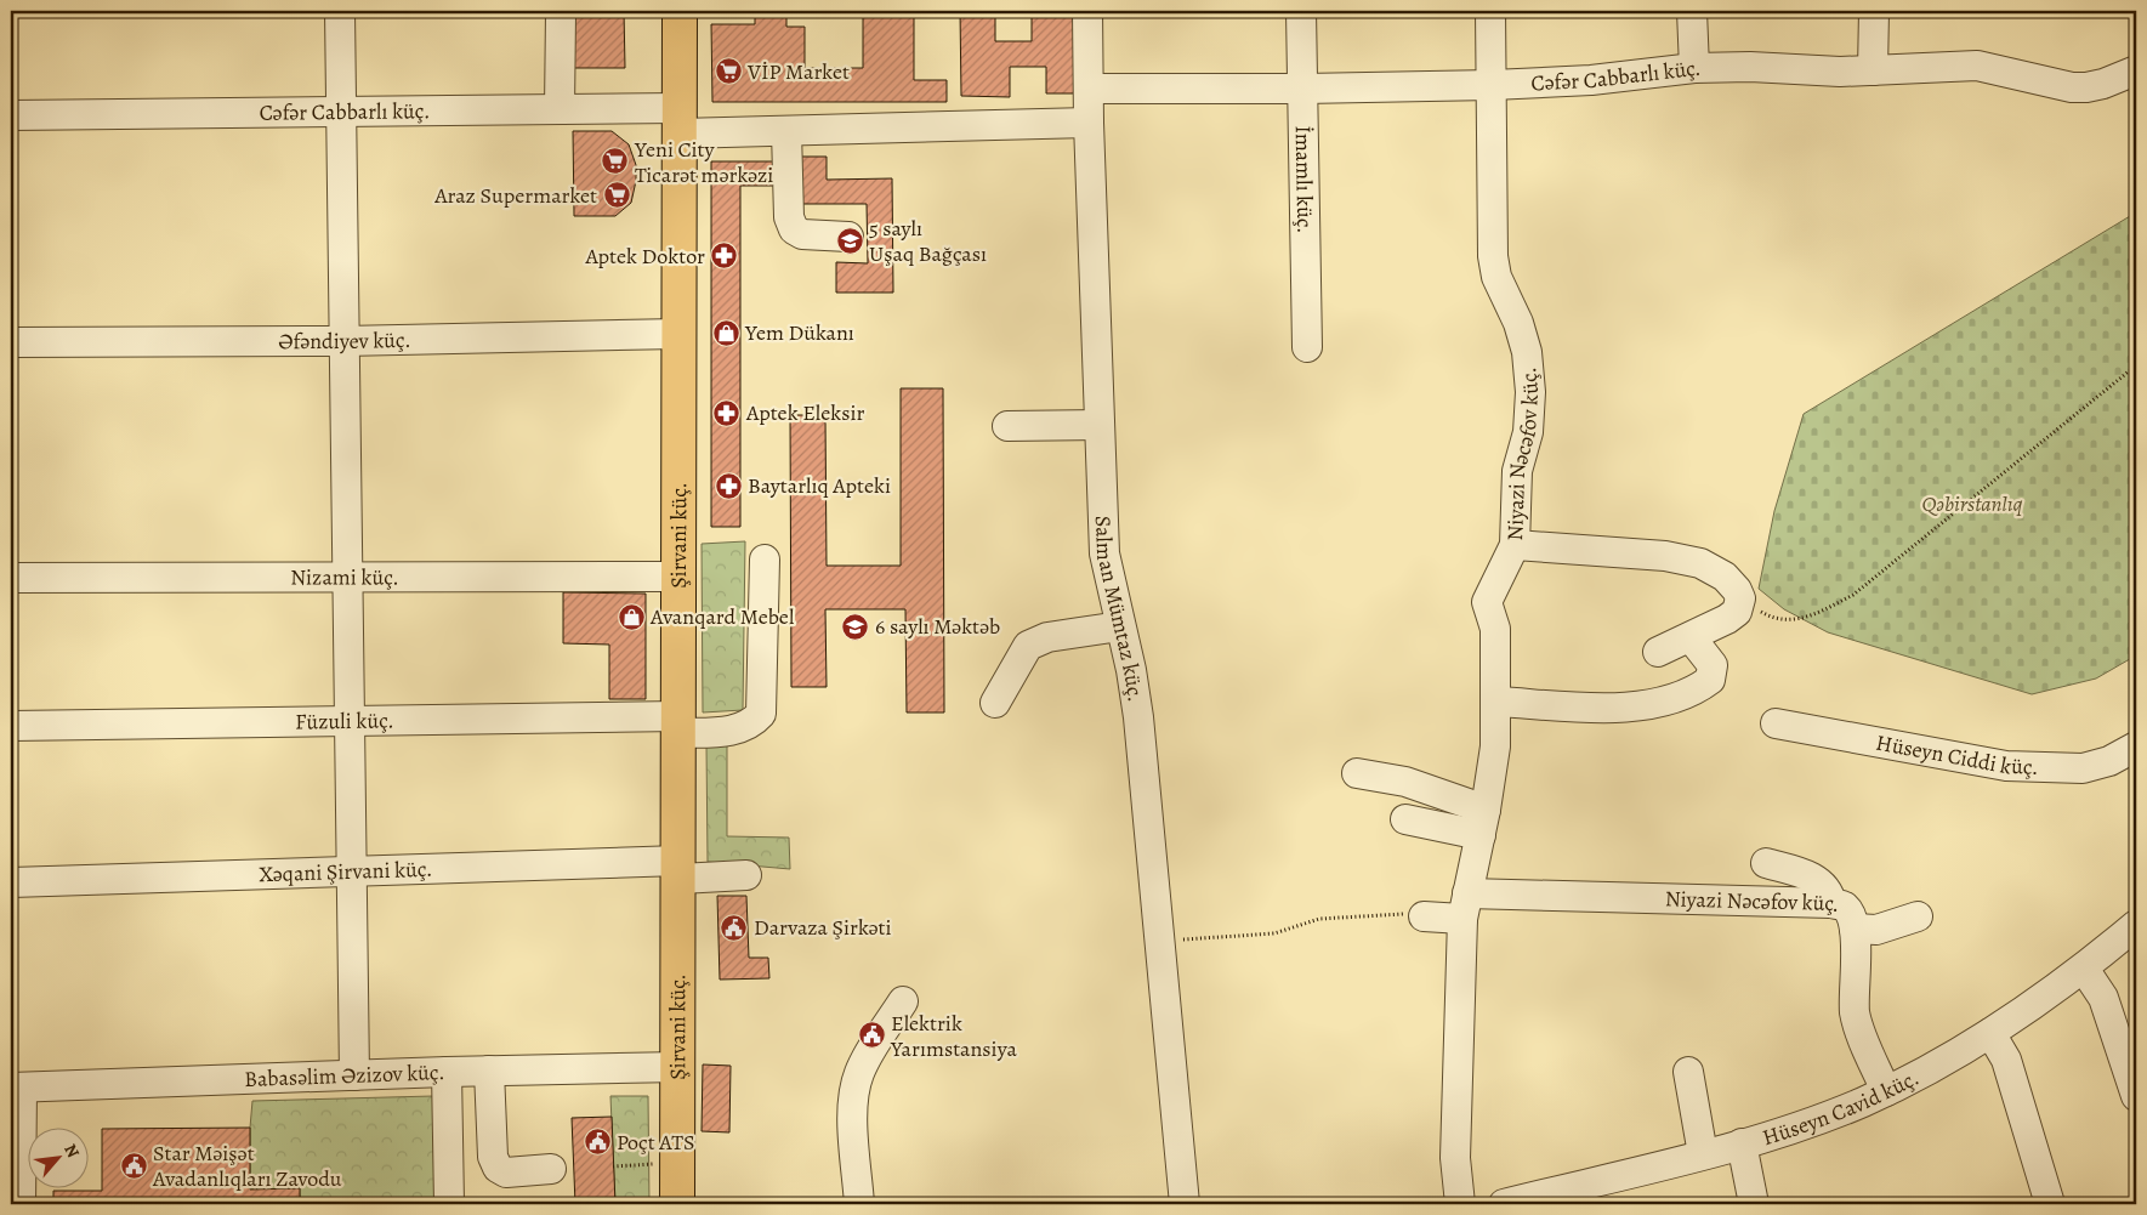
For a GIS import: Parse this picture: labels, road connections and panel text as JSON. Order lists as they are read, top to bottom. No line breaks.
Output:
{"streets":{"main road":["Şirvani küç."],"street":["Cəfər Cabbarlı küç.","İmamlı küç.","Əfəndiyev küç.","Niyazi Nəcəfov küç.","Nizami küç.","Salman Mümtaz küç.","Füzuli küç.","Hüseyn Ciddi küç.","Xəqani Şirvani küç.","Babasəlim Əzizov küç.","Hüseyn Cavid küç."]},"crossings":[["Cəfər Cabbarlı küç.","İmamlı küç."],["Cəfər Cabbarlı küç.","Niyazi Nəcəfov küç."],["Cəfər Cabbarlı küç.","Şirvani küç."],["Cəfər Cabbarlı küç.","Salman Mümtaz küç."],["Əfəndiyev küç.","Şirvani küç."],["Niyazi Nəcəfov küç.","Hüseyn Cavid küç."],["Şirvani küç.","Nizami küç."],["Şirvani küç.","Füzuli küç."],["Şirvani küç.","Xəqani Şirvani küç."],["Şirvani küç.","Babasəlim Əzizov küç."]],"parks":["Qəbirstanlıq"],"places":{"supermarket":["VİP Market","Yeni City Ticarət mərkəzi","Araz Supermarket"],"school or university":["5 saylı Uşaq Bağçası","6 saylı Məktəb"],"pharmacy":["Aptek Doktor","Aptek Eleksir","Baytarlıq Apteki"],"shop":["Yem Dükanı","Avanqard Mebel"],"public building":["Darvaza Şirkəti","Elektrik Yarımstansiya","Poçt ATS","Star Məişət Avadanlıqları Zavodu"]},"north":"top right"}
